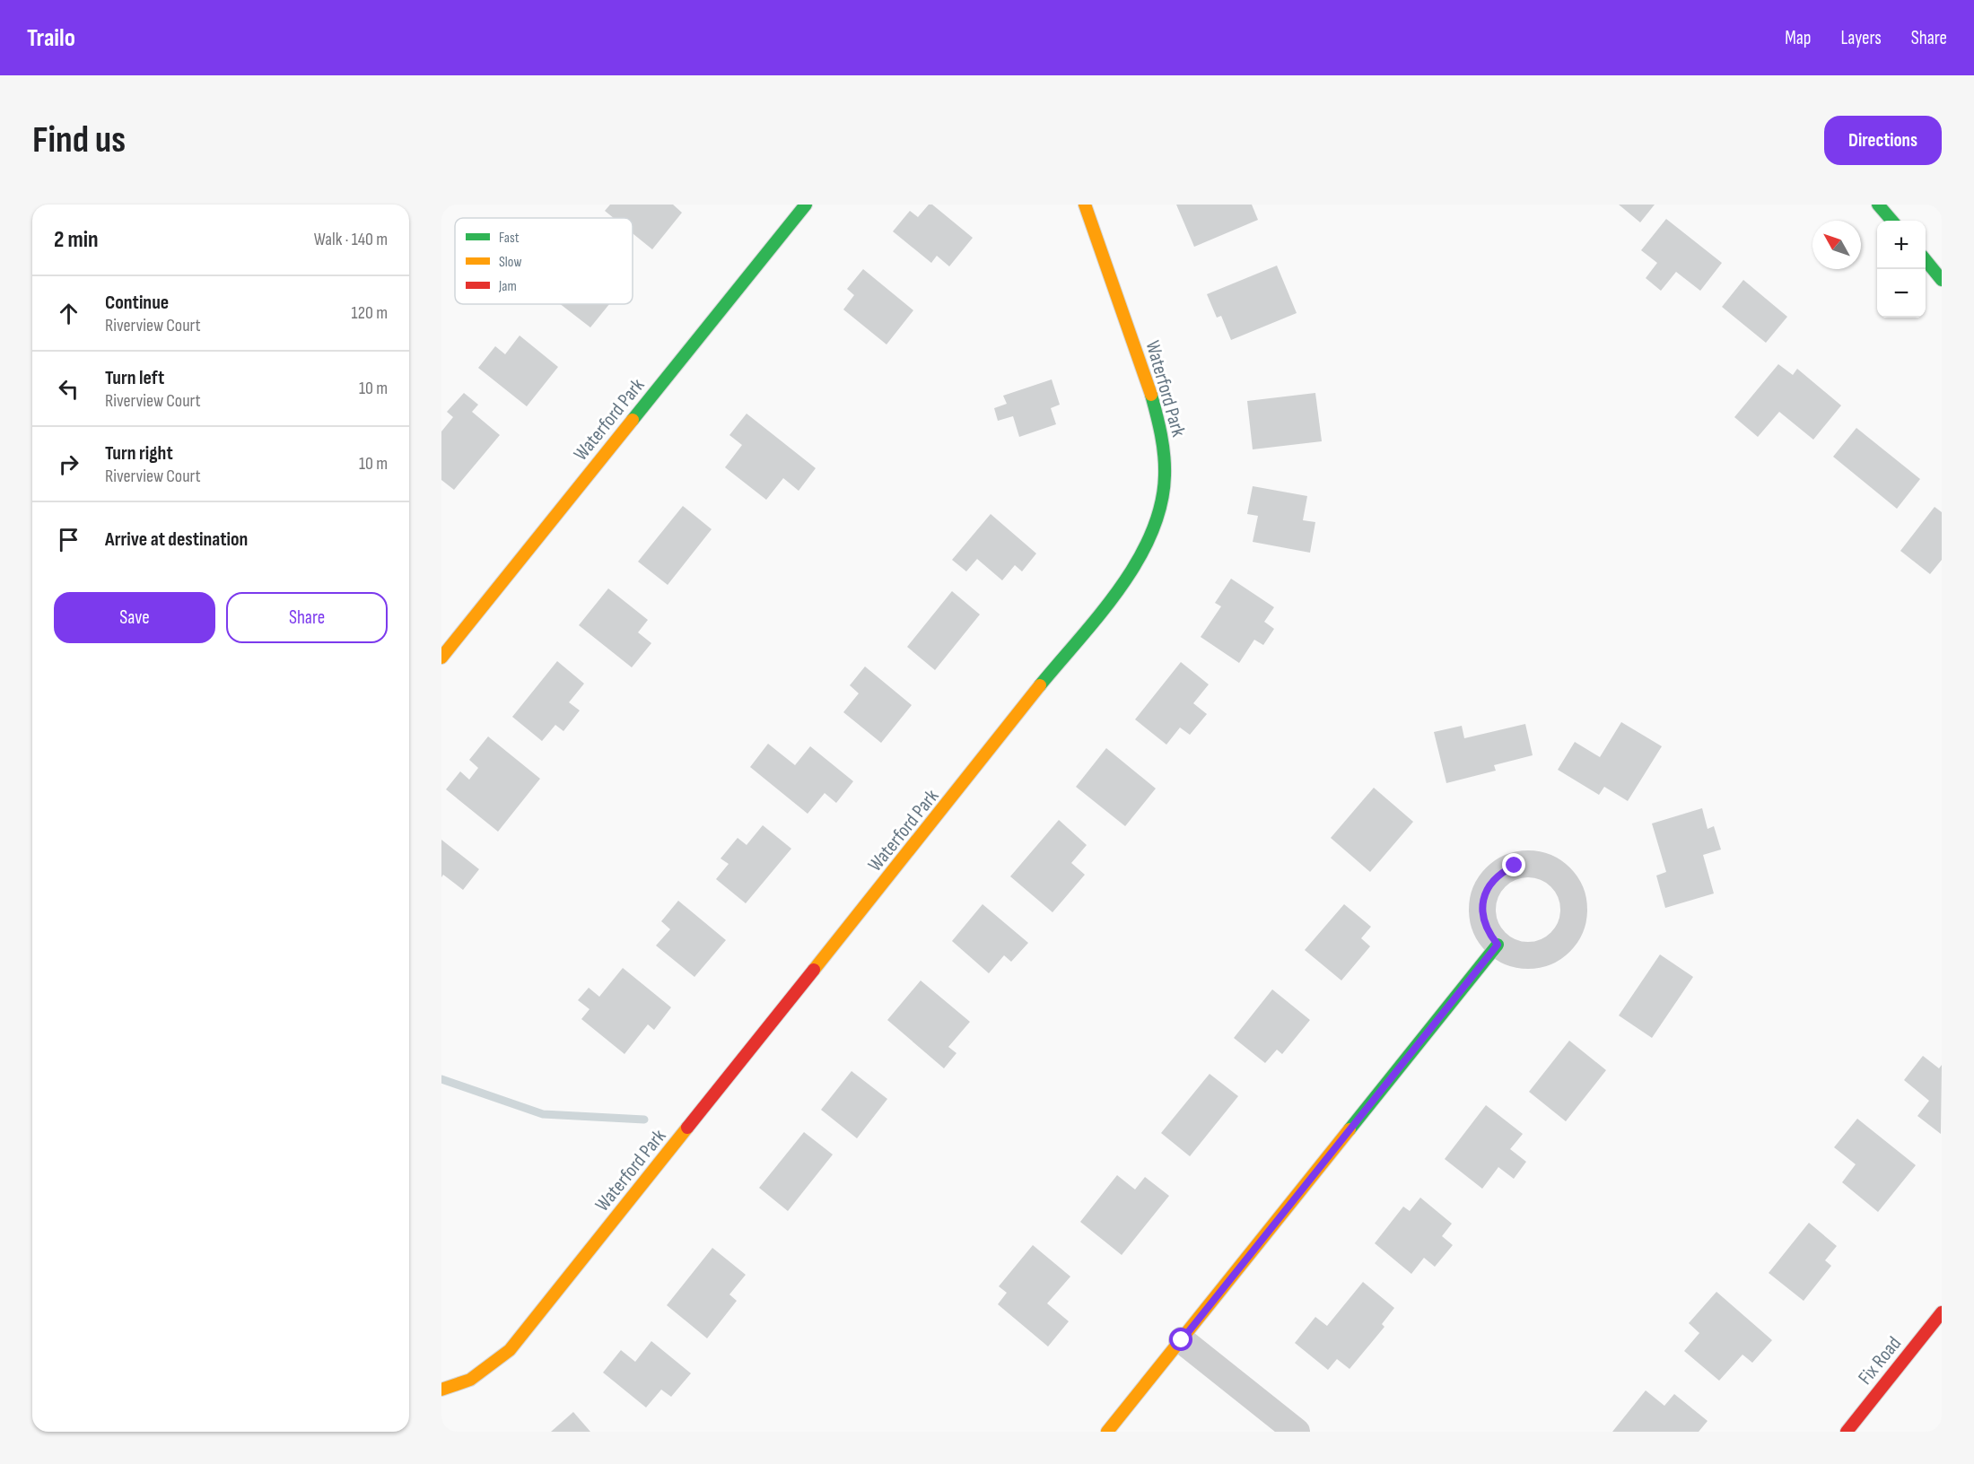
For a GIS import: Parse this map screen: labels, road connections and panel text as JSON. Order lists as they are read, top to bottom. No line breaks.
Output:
{"streets":{"street":["Waterford Park","Fix Road"]},"legend":["Fast","Slow","Jam"],"north":"top left","page":{"header":"Trailo","nav":["Map","Layers","Share"],"buttons":["Directions",["Save","Share"]],"title":"Find us","heading":["2 min","Walk · 140 m"],"map_buttons":["+","−"],"list":[["Continue","Riverview Court","120 m"],["Turn left","Riverview Court","10 m"],["Turn right","Riverview Court","10 m"],"Arrive at destination"]}}
